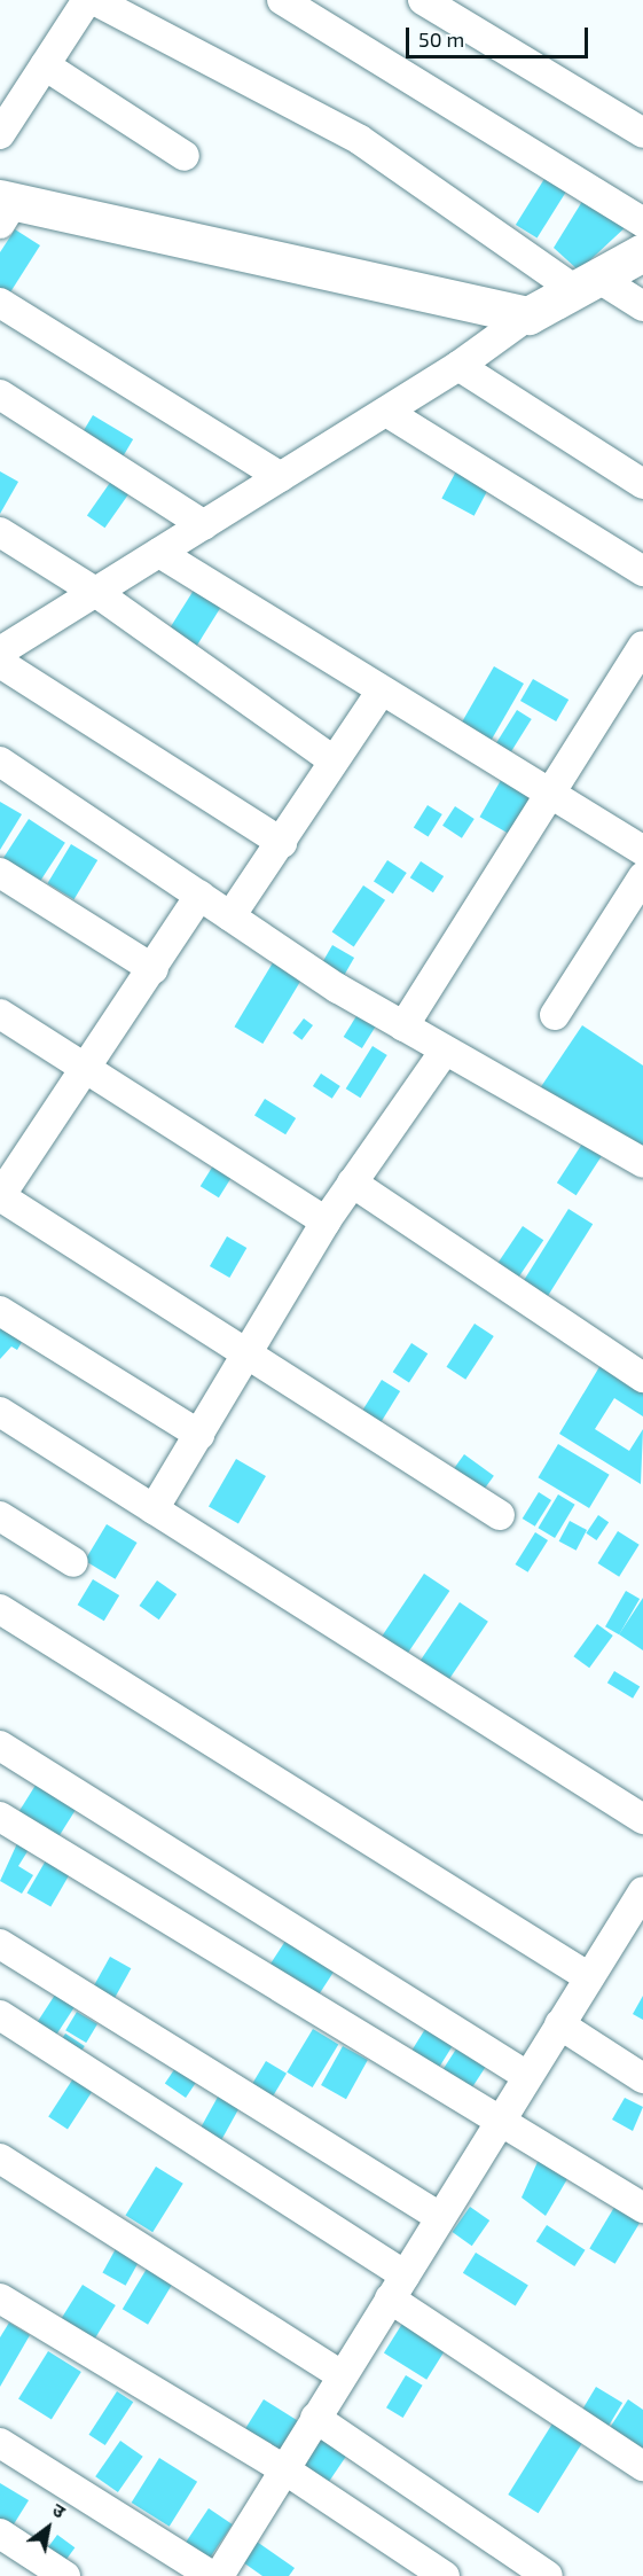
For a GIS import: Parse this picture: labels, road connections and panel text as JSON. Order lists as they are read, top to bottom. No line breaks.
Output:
{"scale_bar":"50 m","north":"top right"}
